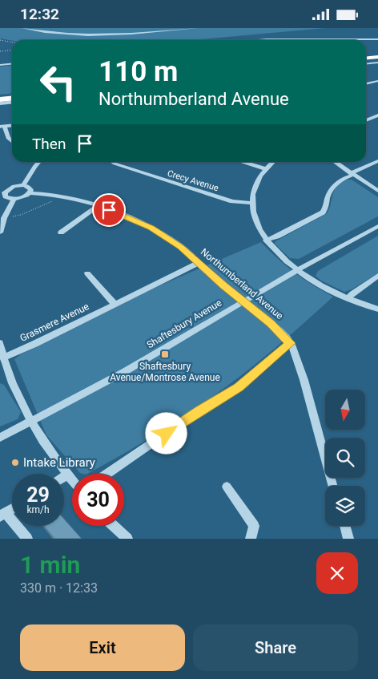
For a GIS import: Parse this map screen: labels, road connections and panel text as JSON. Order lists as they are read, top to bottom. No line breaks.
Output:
{"streets":{"street":["Crecy Avenue","Northumberland Avenue","Grasmere Avenue","Shaftesbury Avenue"]},"crossings":[["Northumberland Avenue","Grasmere Avenue"],["Northumberland Avenue","Shaftesbury Avenue"]],"places":{"transit":["Shaftesbury Avenue/Montrose Avenue"],"other":["Intake Library"]},"north":"bottom","page":{"status":"12:32","turn":["110 m","Northumberland Avenue"],"then":"Then","speed":"29 km/h","limit":"30","heading":["1 min","330 m · 12:33"],"buttons":["Exit","Share"]}}
